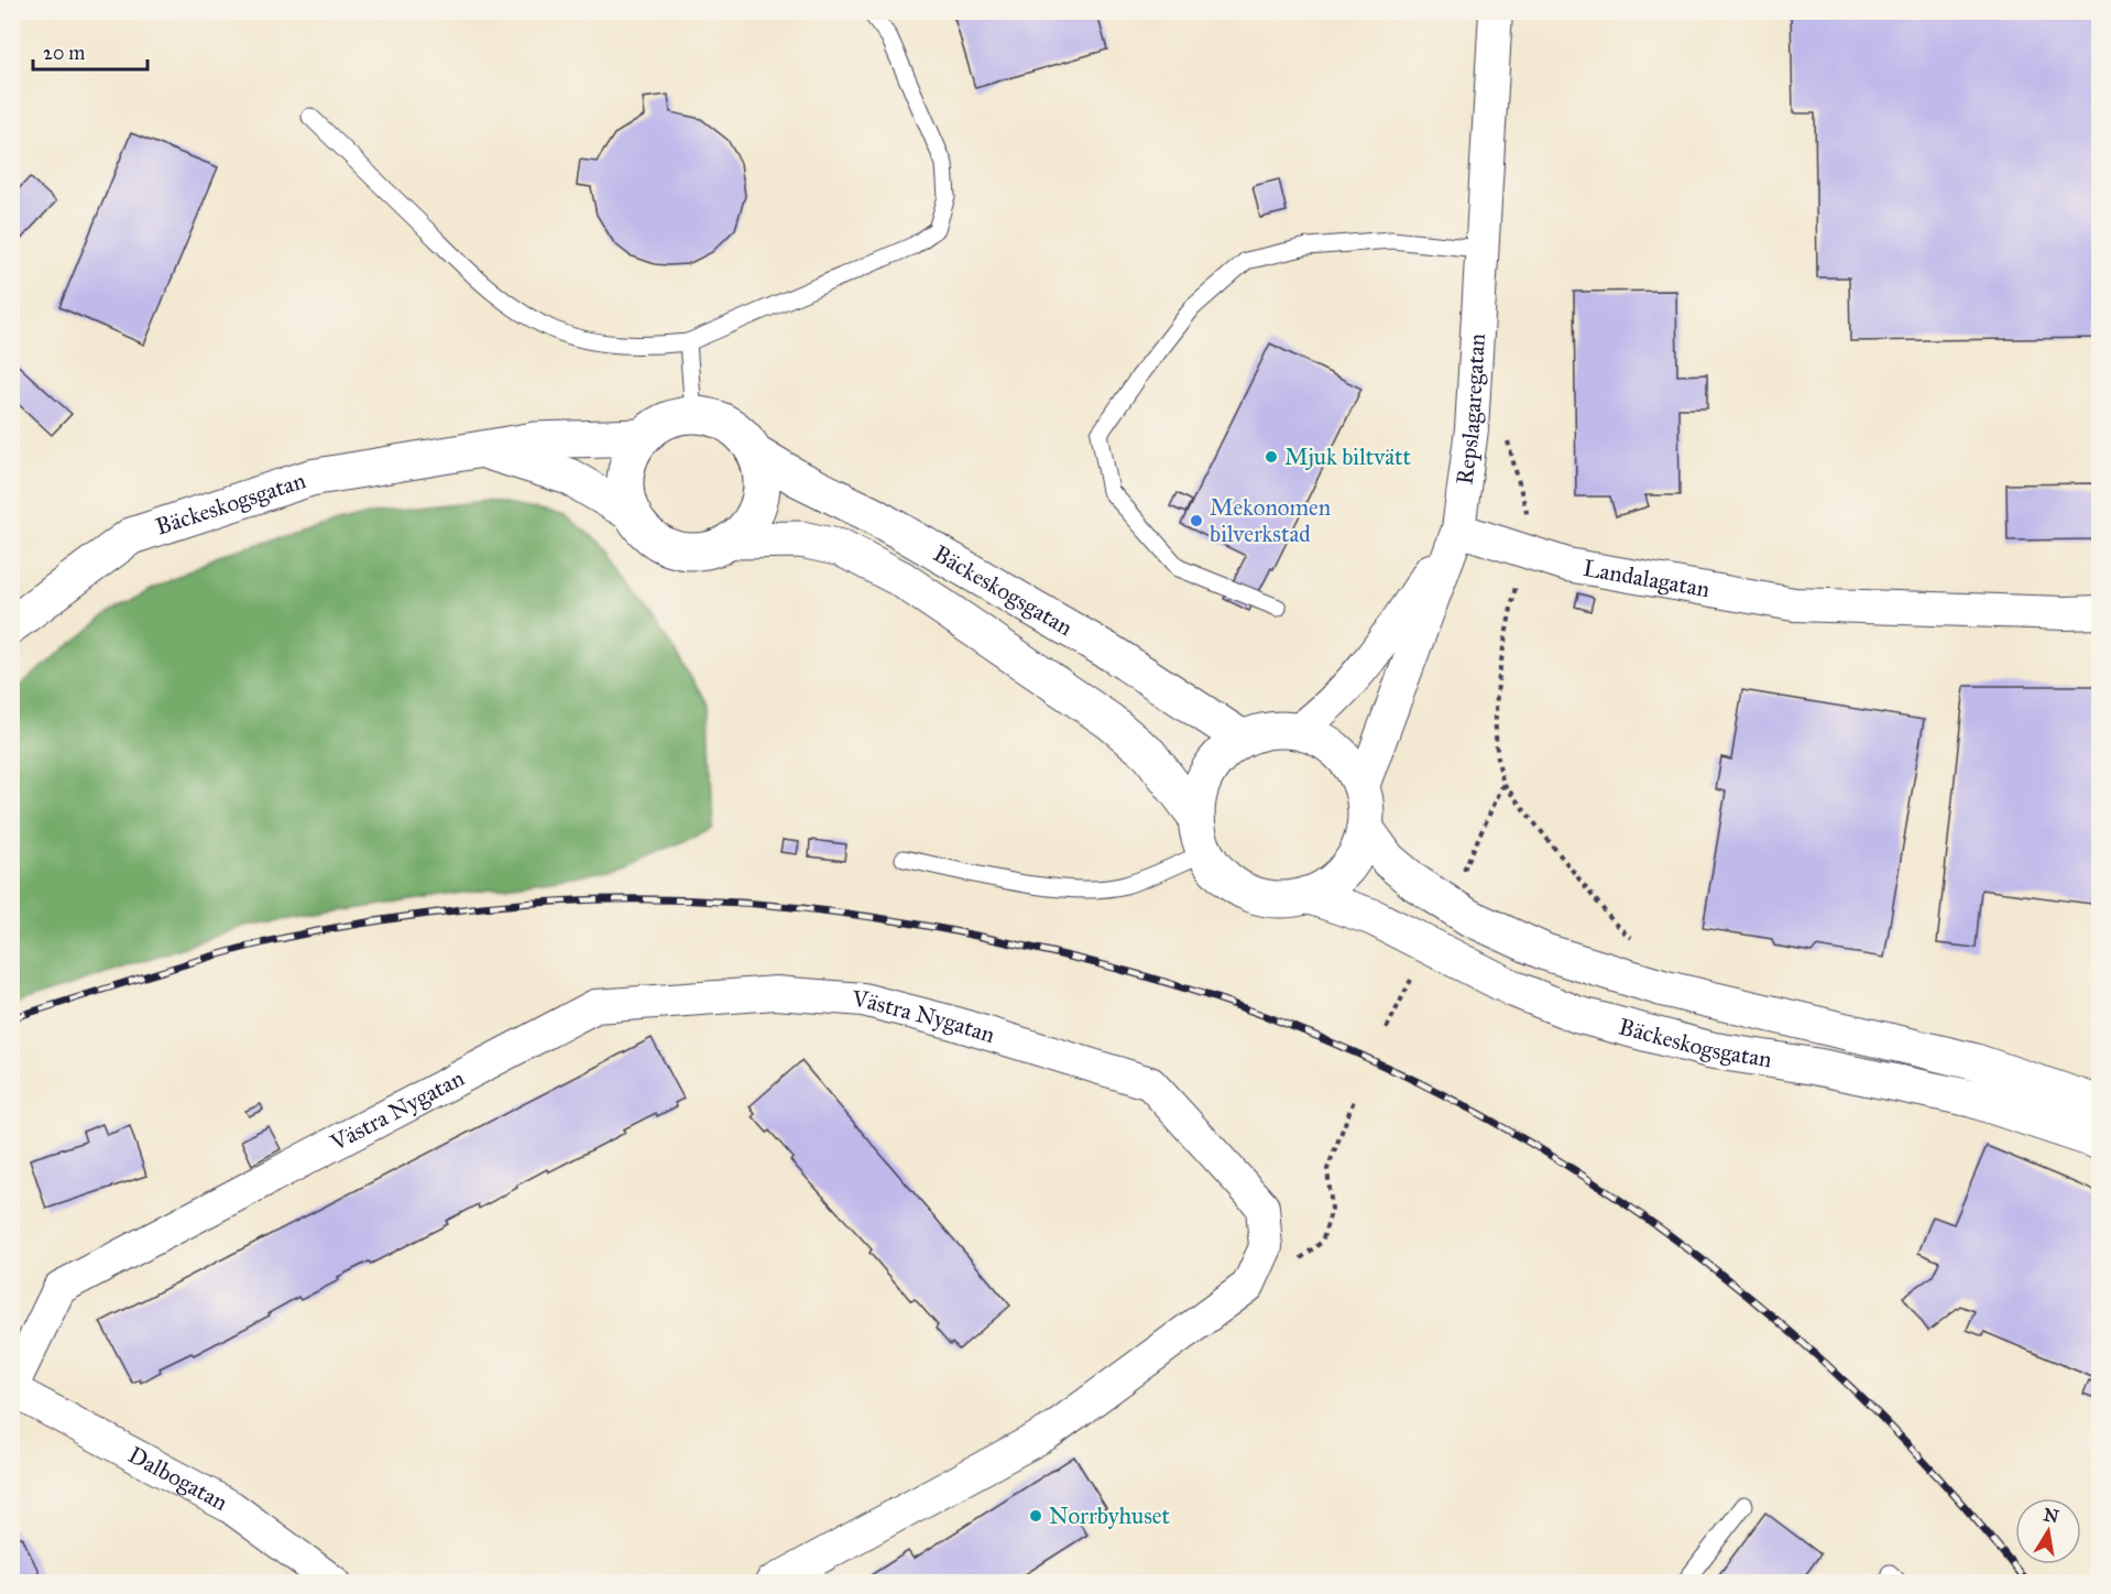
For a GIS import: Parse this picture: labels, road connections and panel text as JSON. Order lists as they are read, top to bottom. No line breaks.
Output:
{"streets":{"main road":["Bäckeskogsgatan"],"street":["Repslagaregatan","Landalagatan","Västra Nygatan","Dalbogatan"]},"crossings":[["Repslagaregatan","Bäckeskogsgatan"],["Repslagaregatan","Landalagatan"],["Västra Nygatan","Dalbogatan"]],"places":["Mjuk biltvätt","Mekonomen bilverkstad","Norrbyhuset"],"scale_bar":"20 m","north":"top"}
